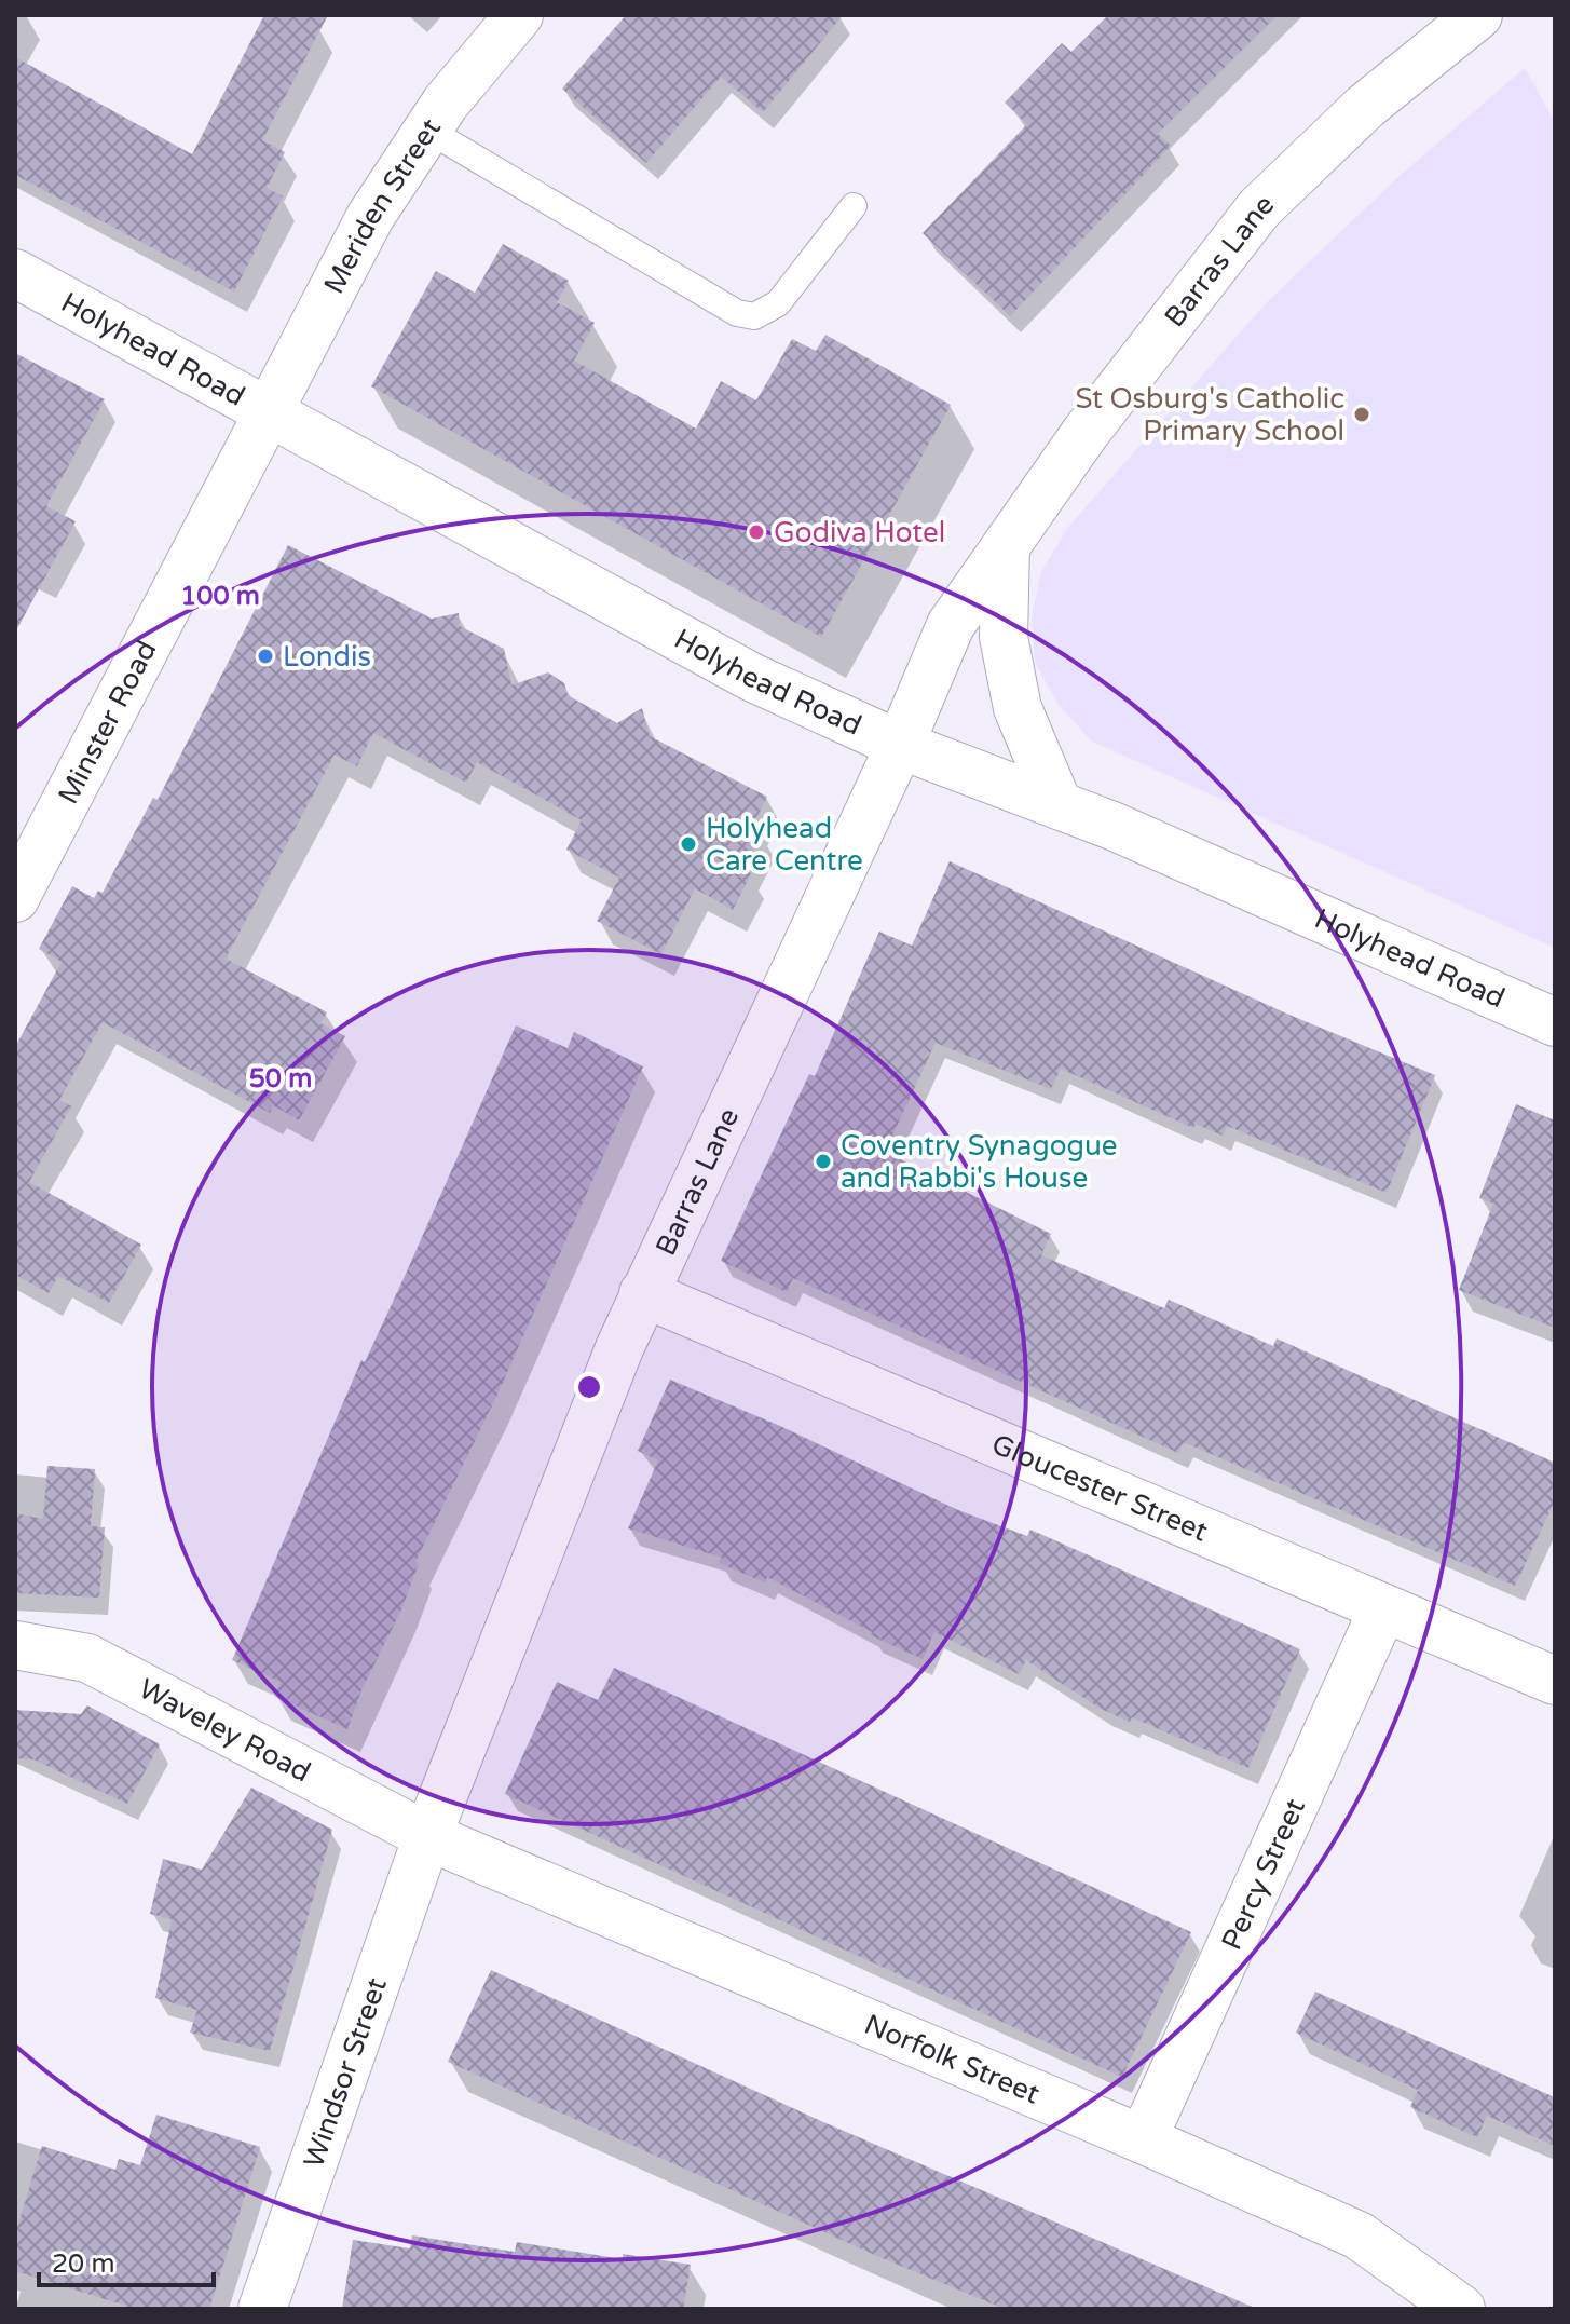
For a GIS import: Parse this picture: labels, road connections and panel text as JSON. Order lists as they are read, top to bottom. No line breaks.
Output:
{"streets":{"main road":["Meriden Street","Barras Lane","Holyhead Road","Minster Road","Gloucester Street","Waveley Road","Percy Street","Norfolk Street","Windsor Street"]},"crossings":[["Meriden Street","Holyhead Road"],["Meriden Street","Minster Road"],["Barras Lane","Holyhead Road"],["Barras Lane","Gloucester Street"],["Barras Lane","Waveley Road"],["Barras Lane","Norfolk Street"],["Barras Lane","Windsor Street"],["Holyhead Road","Minster Road"],["Gloucester Street","Percy Street"],["Waveley Road","Norfolk Street"],["Waveley Road","Windsor Street"],["Percy Street","Norfolk Street"],["Norfolk Street","Windsor Street"]],"places":["St Osburg's Catholic Primary School","Godiva Hotel","Londis","Holyhead Care Centre","Coventry Synagogue and Rabbi's House"],"scale_bar":"20 m","rings":["100 m","50 m"]}
